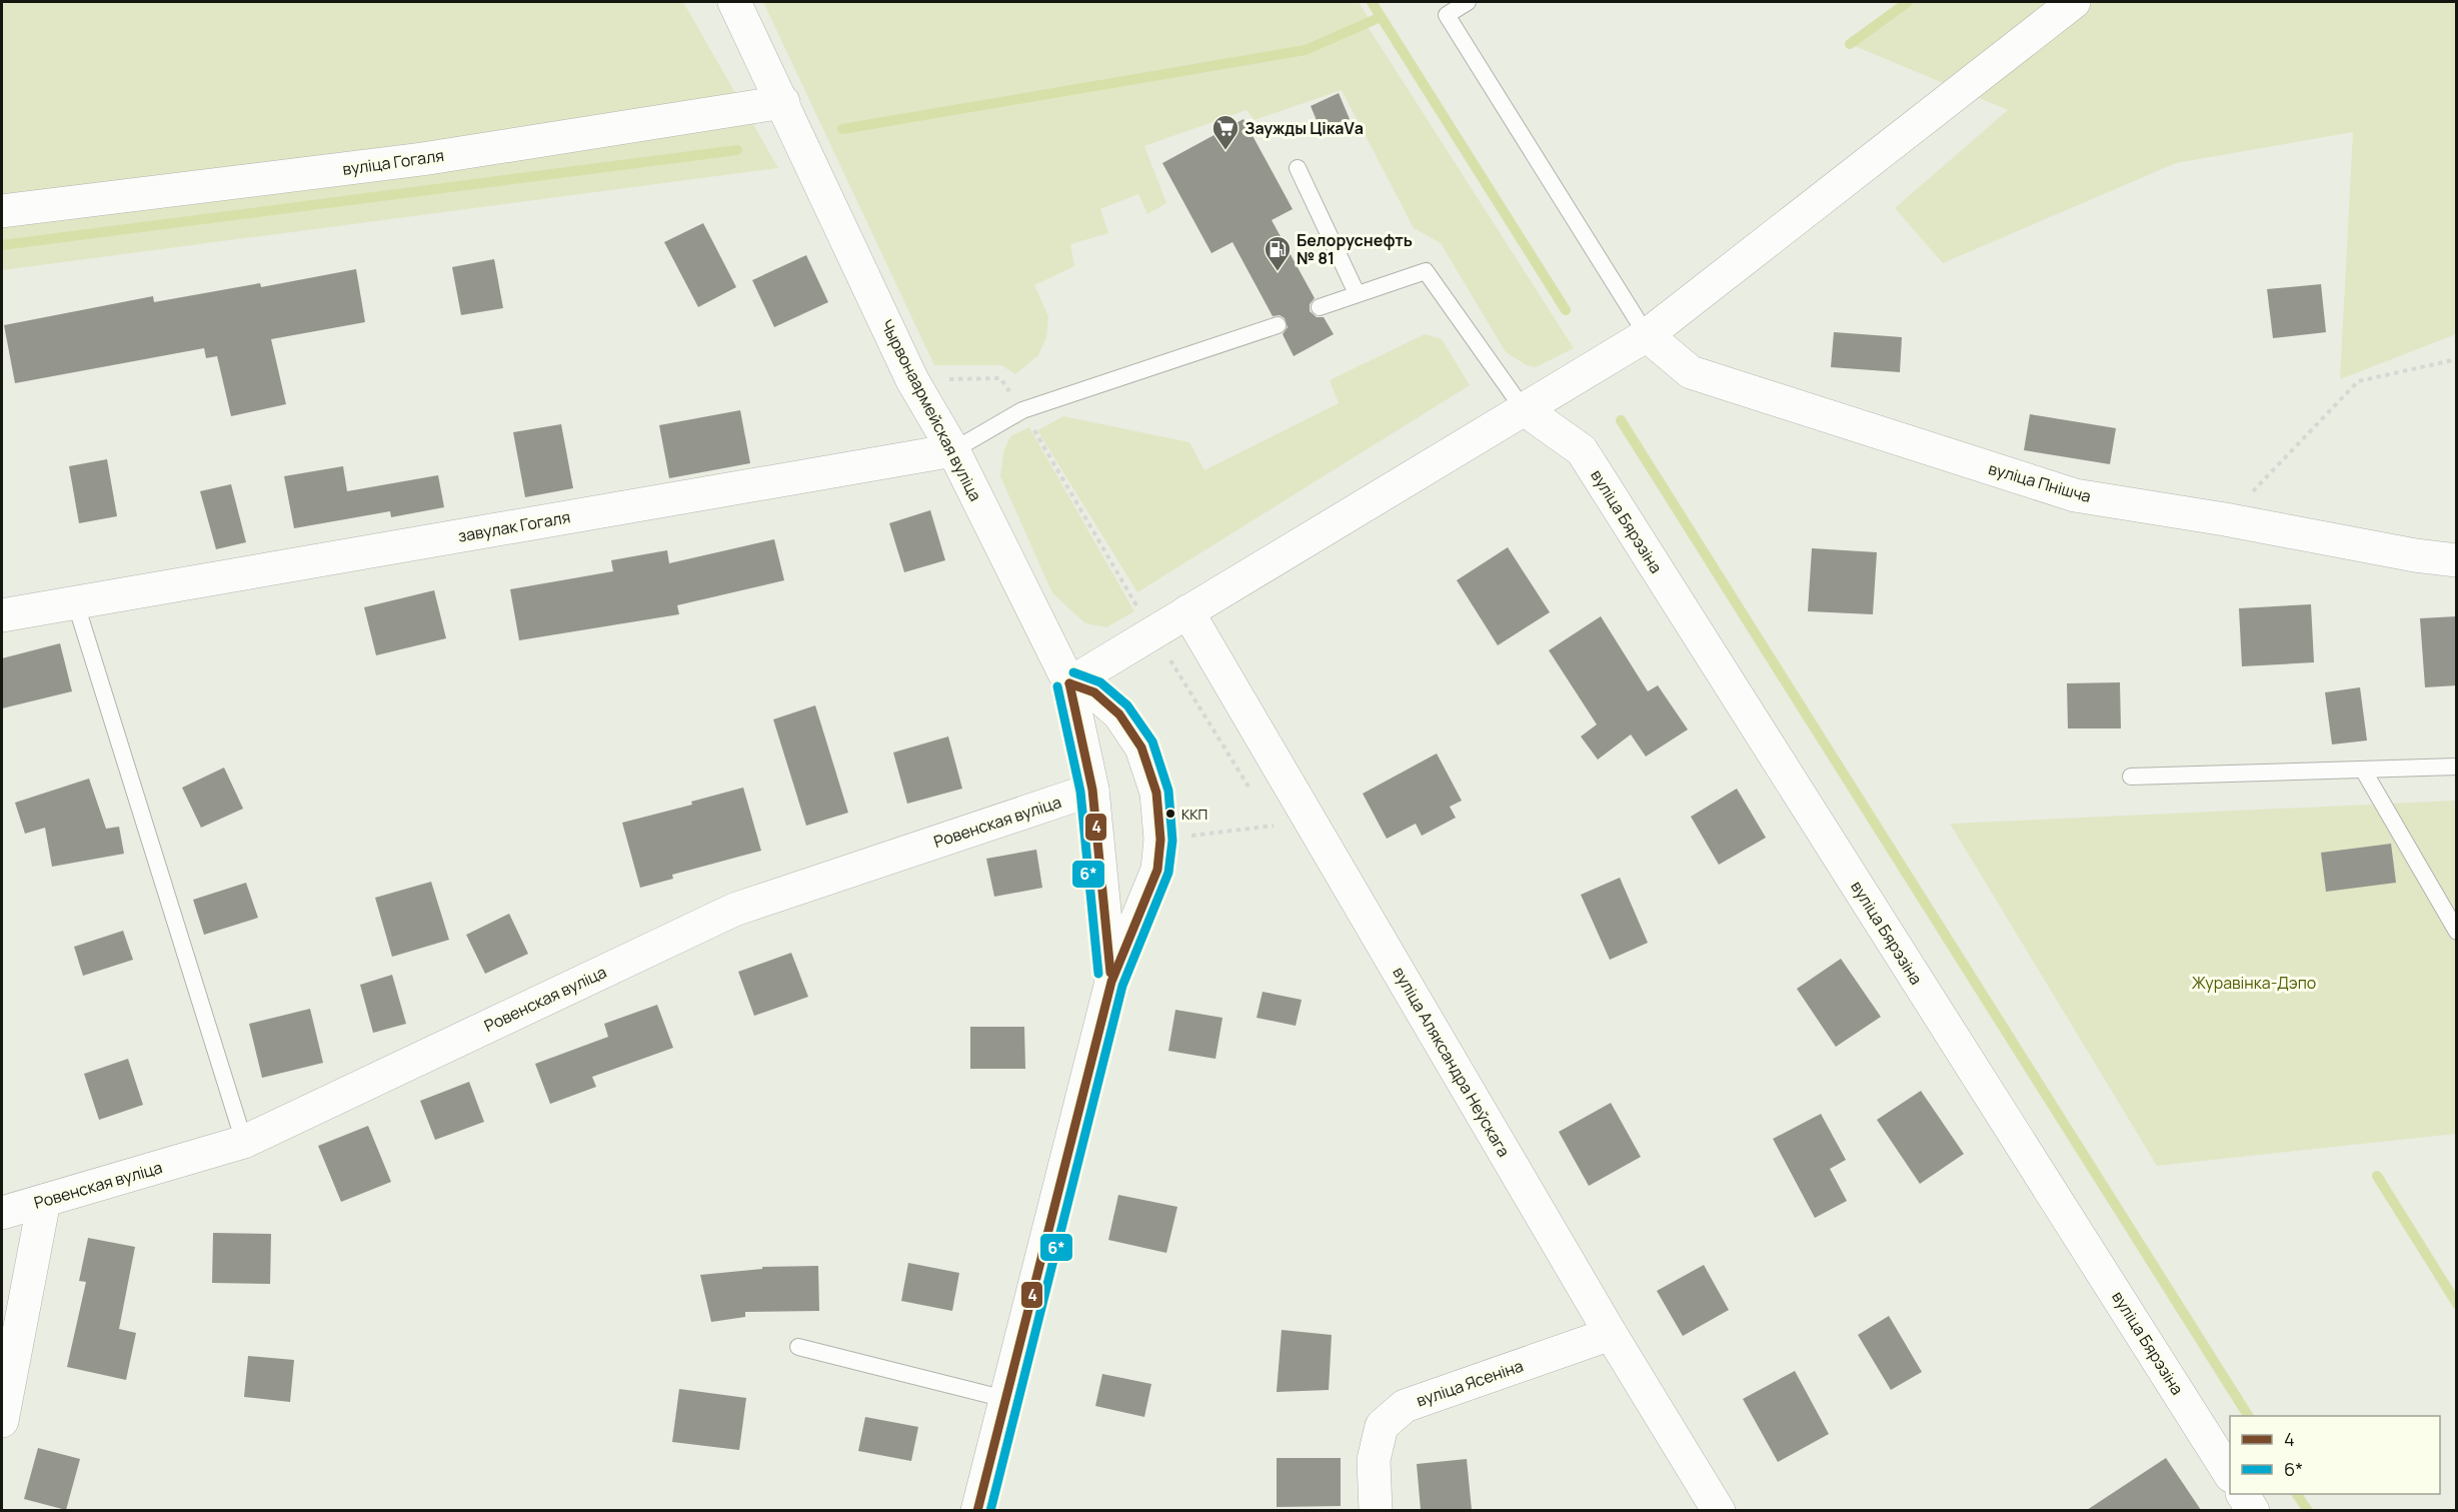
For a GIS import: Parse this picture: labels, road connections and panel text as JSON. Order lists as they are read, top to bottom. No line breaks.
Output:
{"streets":{"street":["вуліца Гогаля","Чырвонаармейская вуліца","вуліца Пнішча","вуліца Бярэзіна","завулак Гогаля","Ровенская вуліца","вуліца Аляксандра Неўскага","вуліца Ясеніна"]},"crossings":[["вуліца Гогаля","Чырвонаармейская вуліца"],["Чырвонаармейская вуліца","завулак Гогаля"],["Чырвонаармейская вуліца","Ровенская вуліца"],["вуліца Аляксандра Неўскага","вуліца Ясеніна"]],"parks":["Журавінка-Дэпо"],"places":{"supermarket":["Заужды ЦікаVа"],"fuel station":["Белоруснефть № 81"],"other":["ККП"]},"lines":["transit line 6*","transit line 4"],"legend":["4","6*"]}
